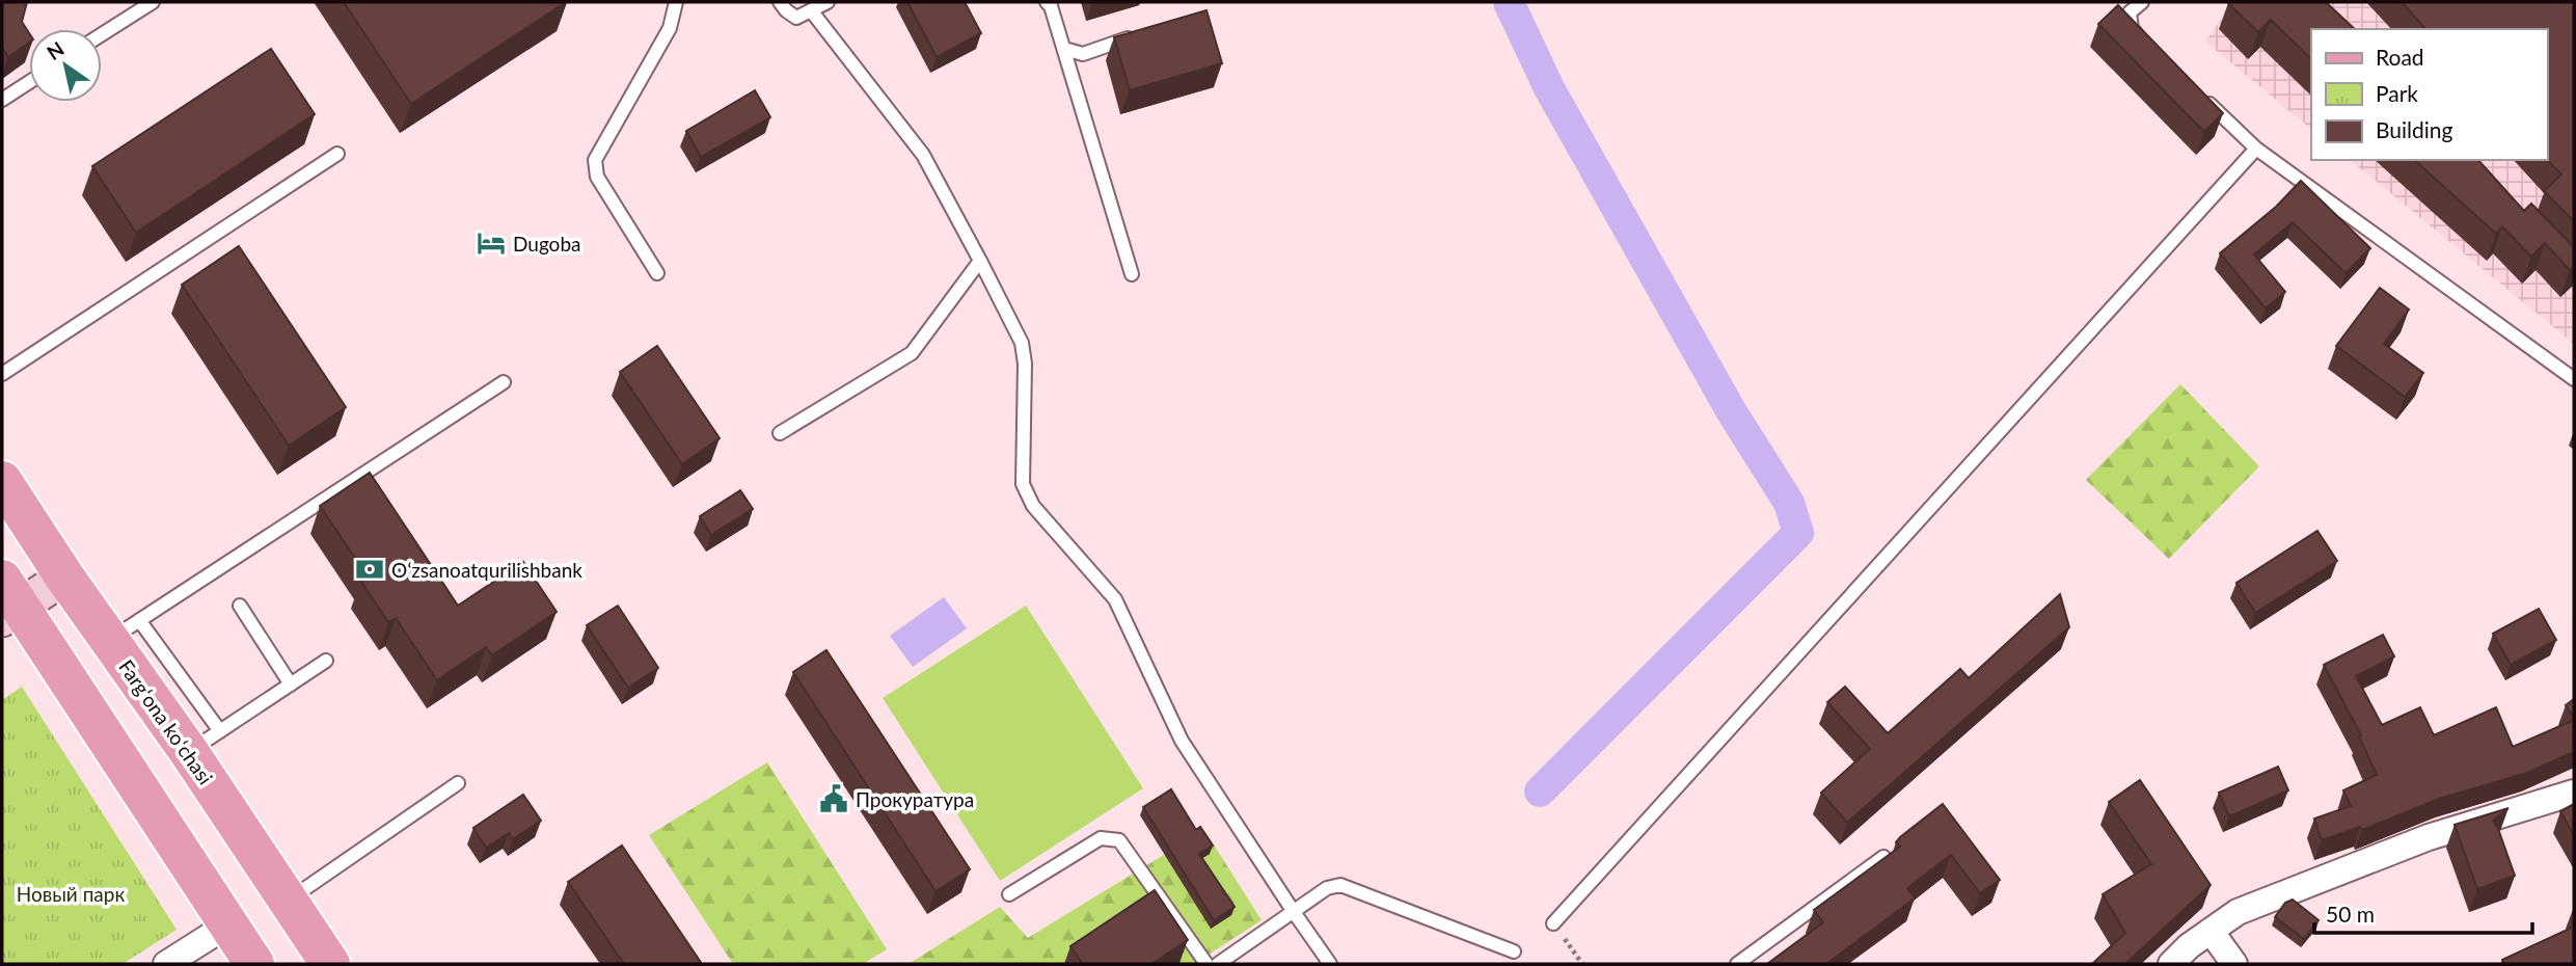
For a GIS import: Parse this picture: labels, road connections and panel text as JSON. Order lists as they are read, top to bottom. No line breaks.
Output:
{"streets":{"main road":["Fargʻona koʻchasi"]},"parks":["Новый парк"],"places":{"hotel":["Dugoba"],"bank":["Oʻzsanoatqurilishbank"],"public building":["Прокуратура"]},"legend":["Road","Park","Building"],"scale_bar":"50 m","north":"top left"}
